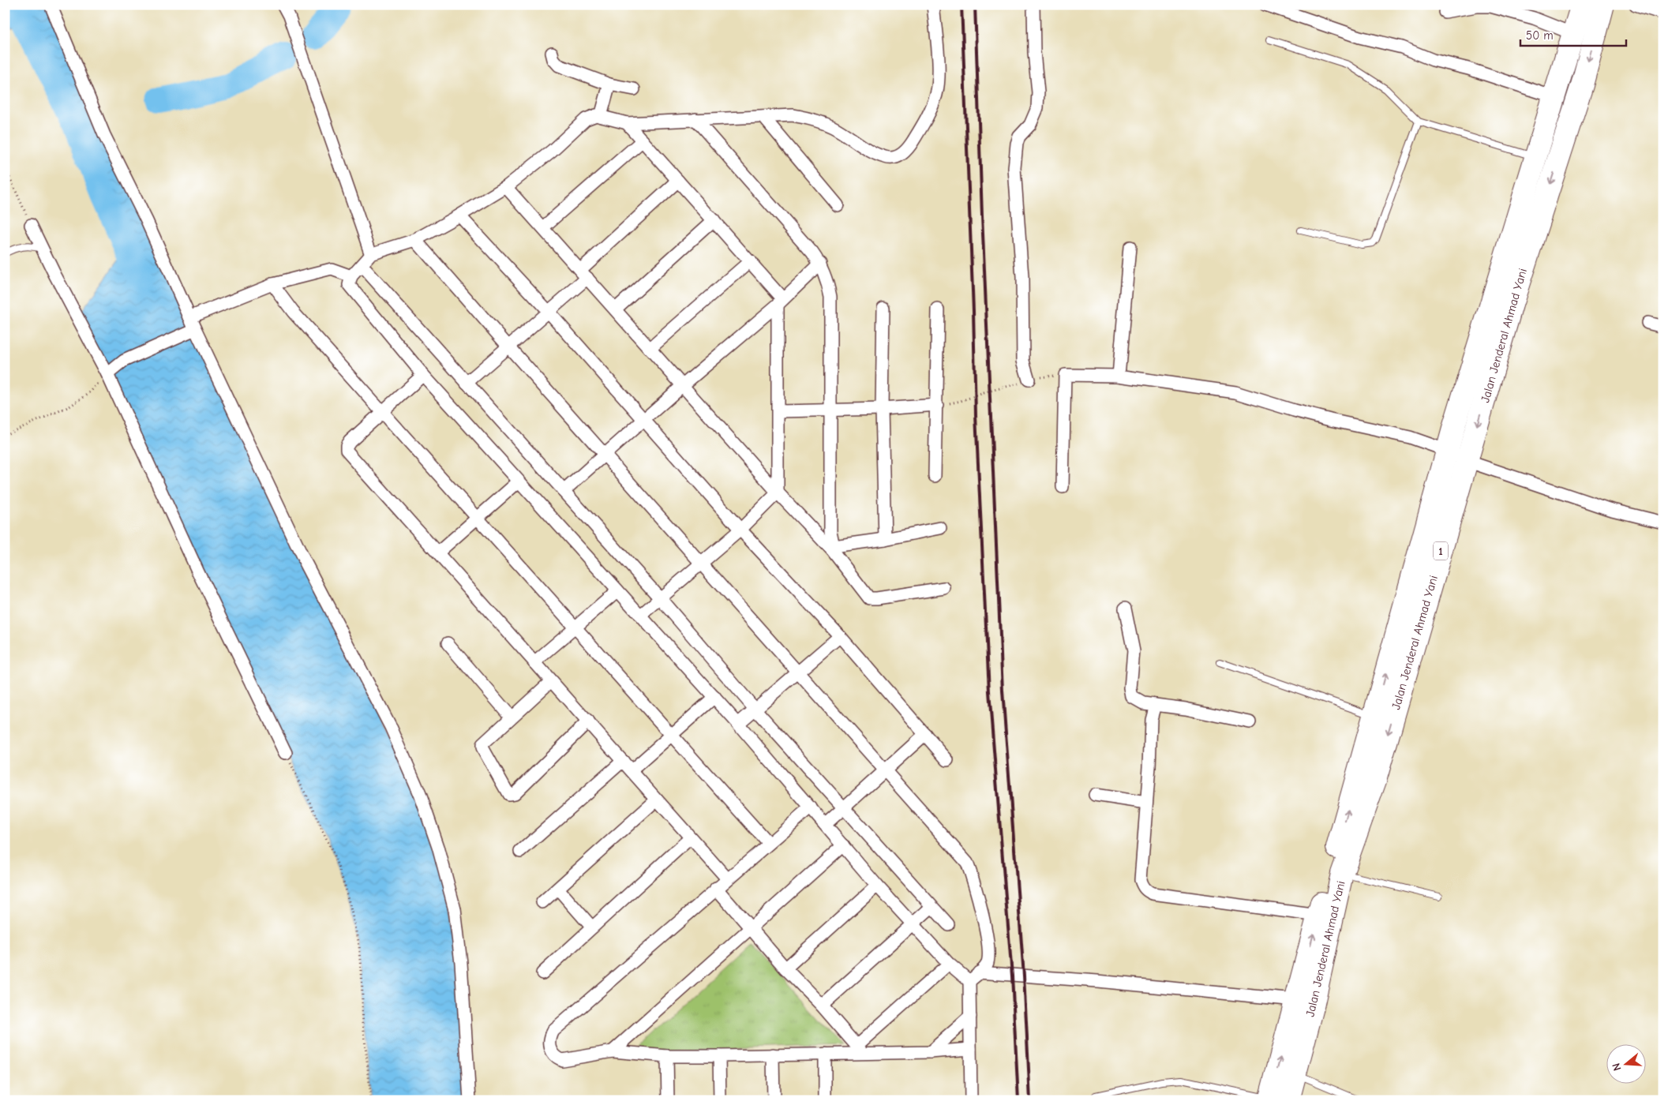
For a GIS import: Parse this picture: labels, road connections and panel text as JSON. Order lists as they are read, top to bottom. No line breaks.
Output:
{"streets":{"highway":["Jalan Jenderal Ahmad Yani","1"]},"scale_bar":"50 m","north":"left"}
